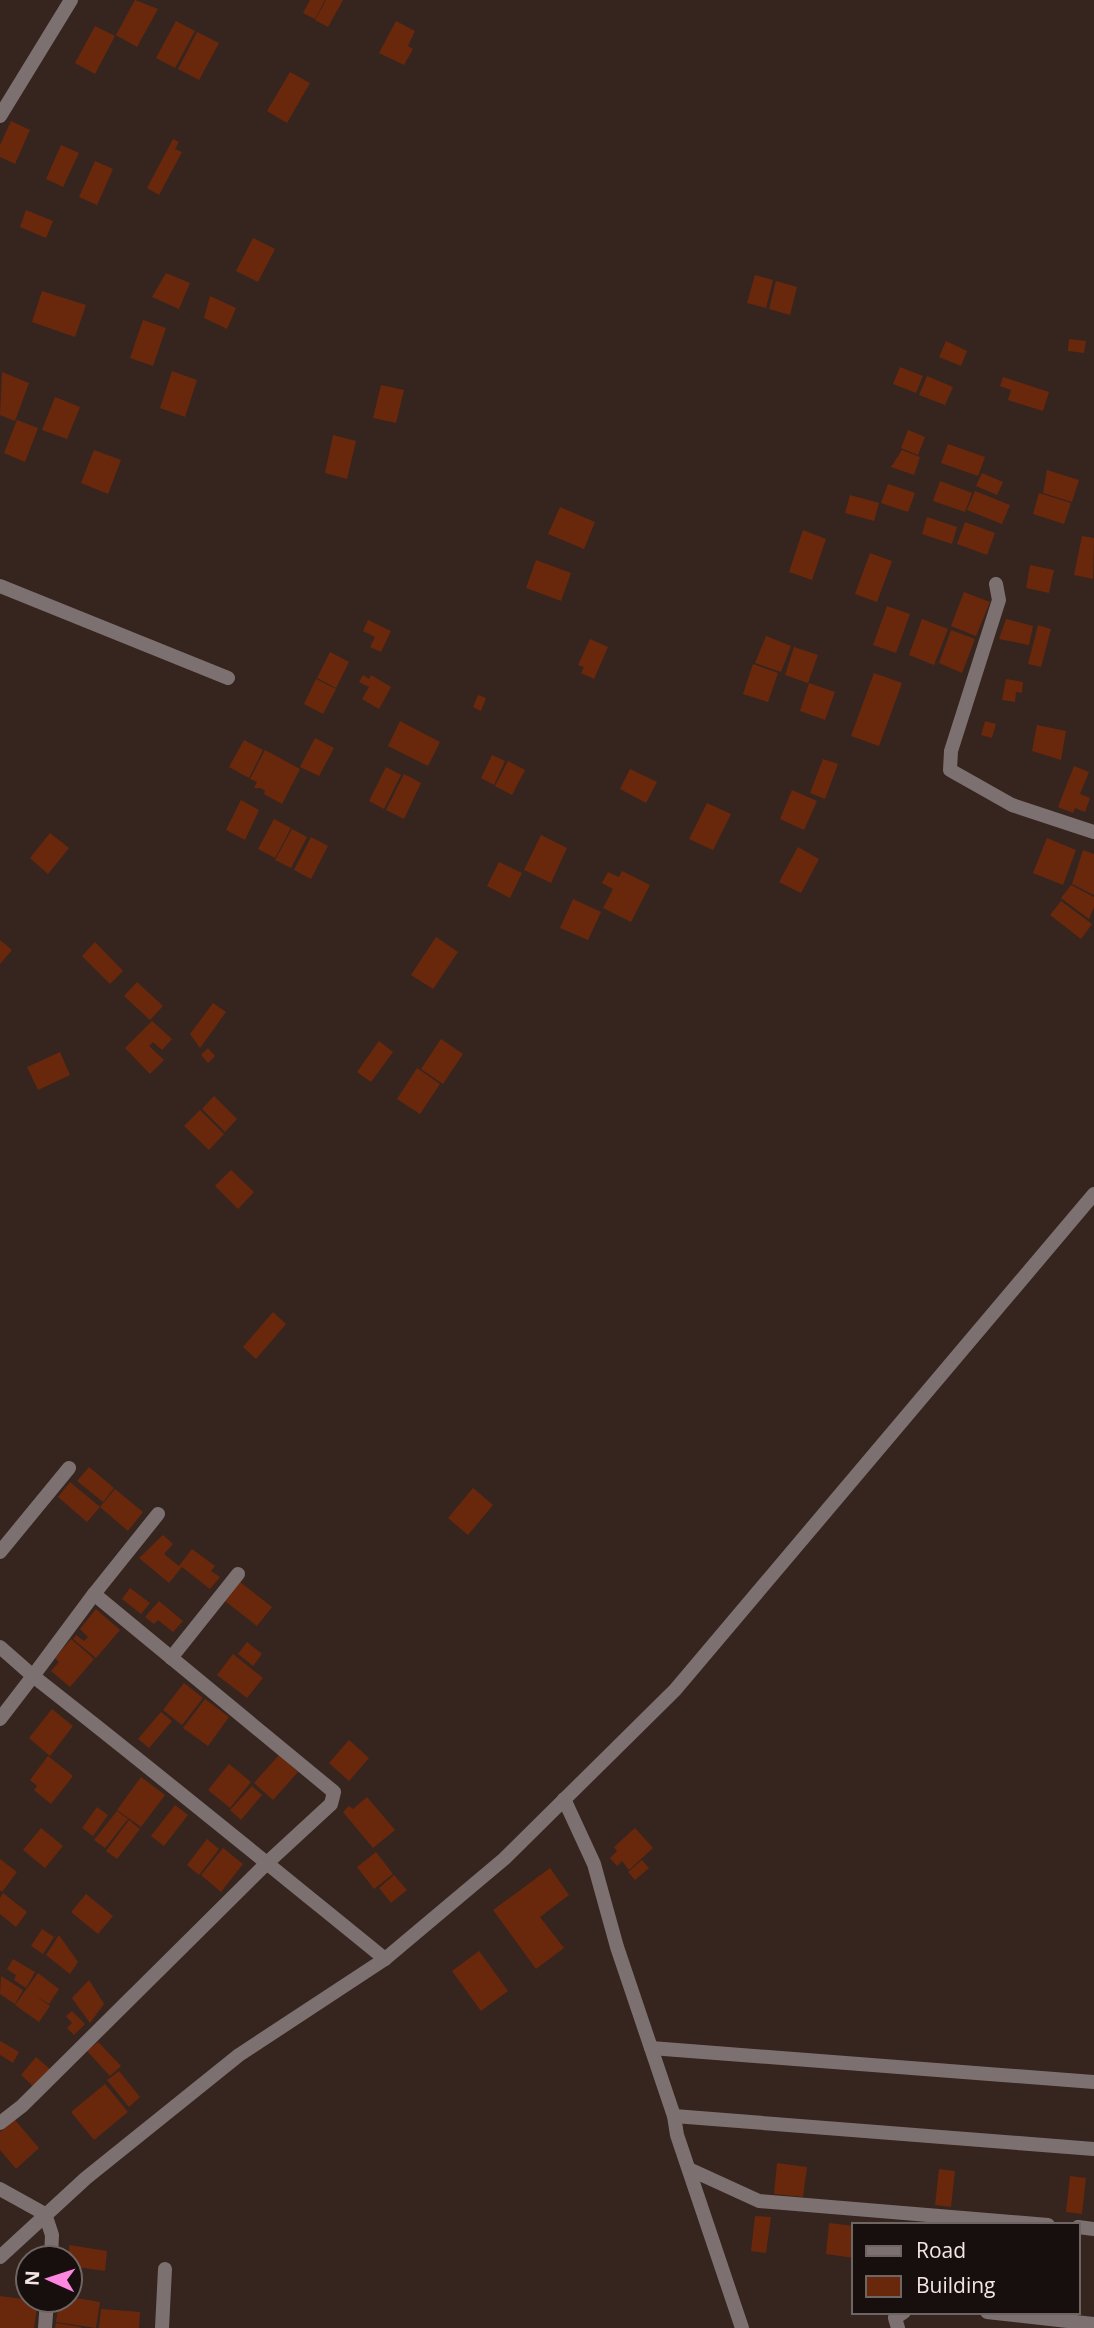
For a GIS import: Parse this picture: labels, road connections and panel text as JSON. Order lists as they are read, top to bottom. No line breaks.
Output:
{"legend":["Road","Building"],"north":"left"}
